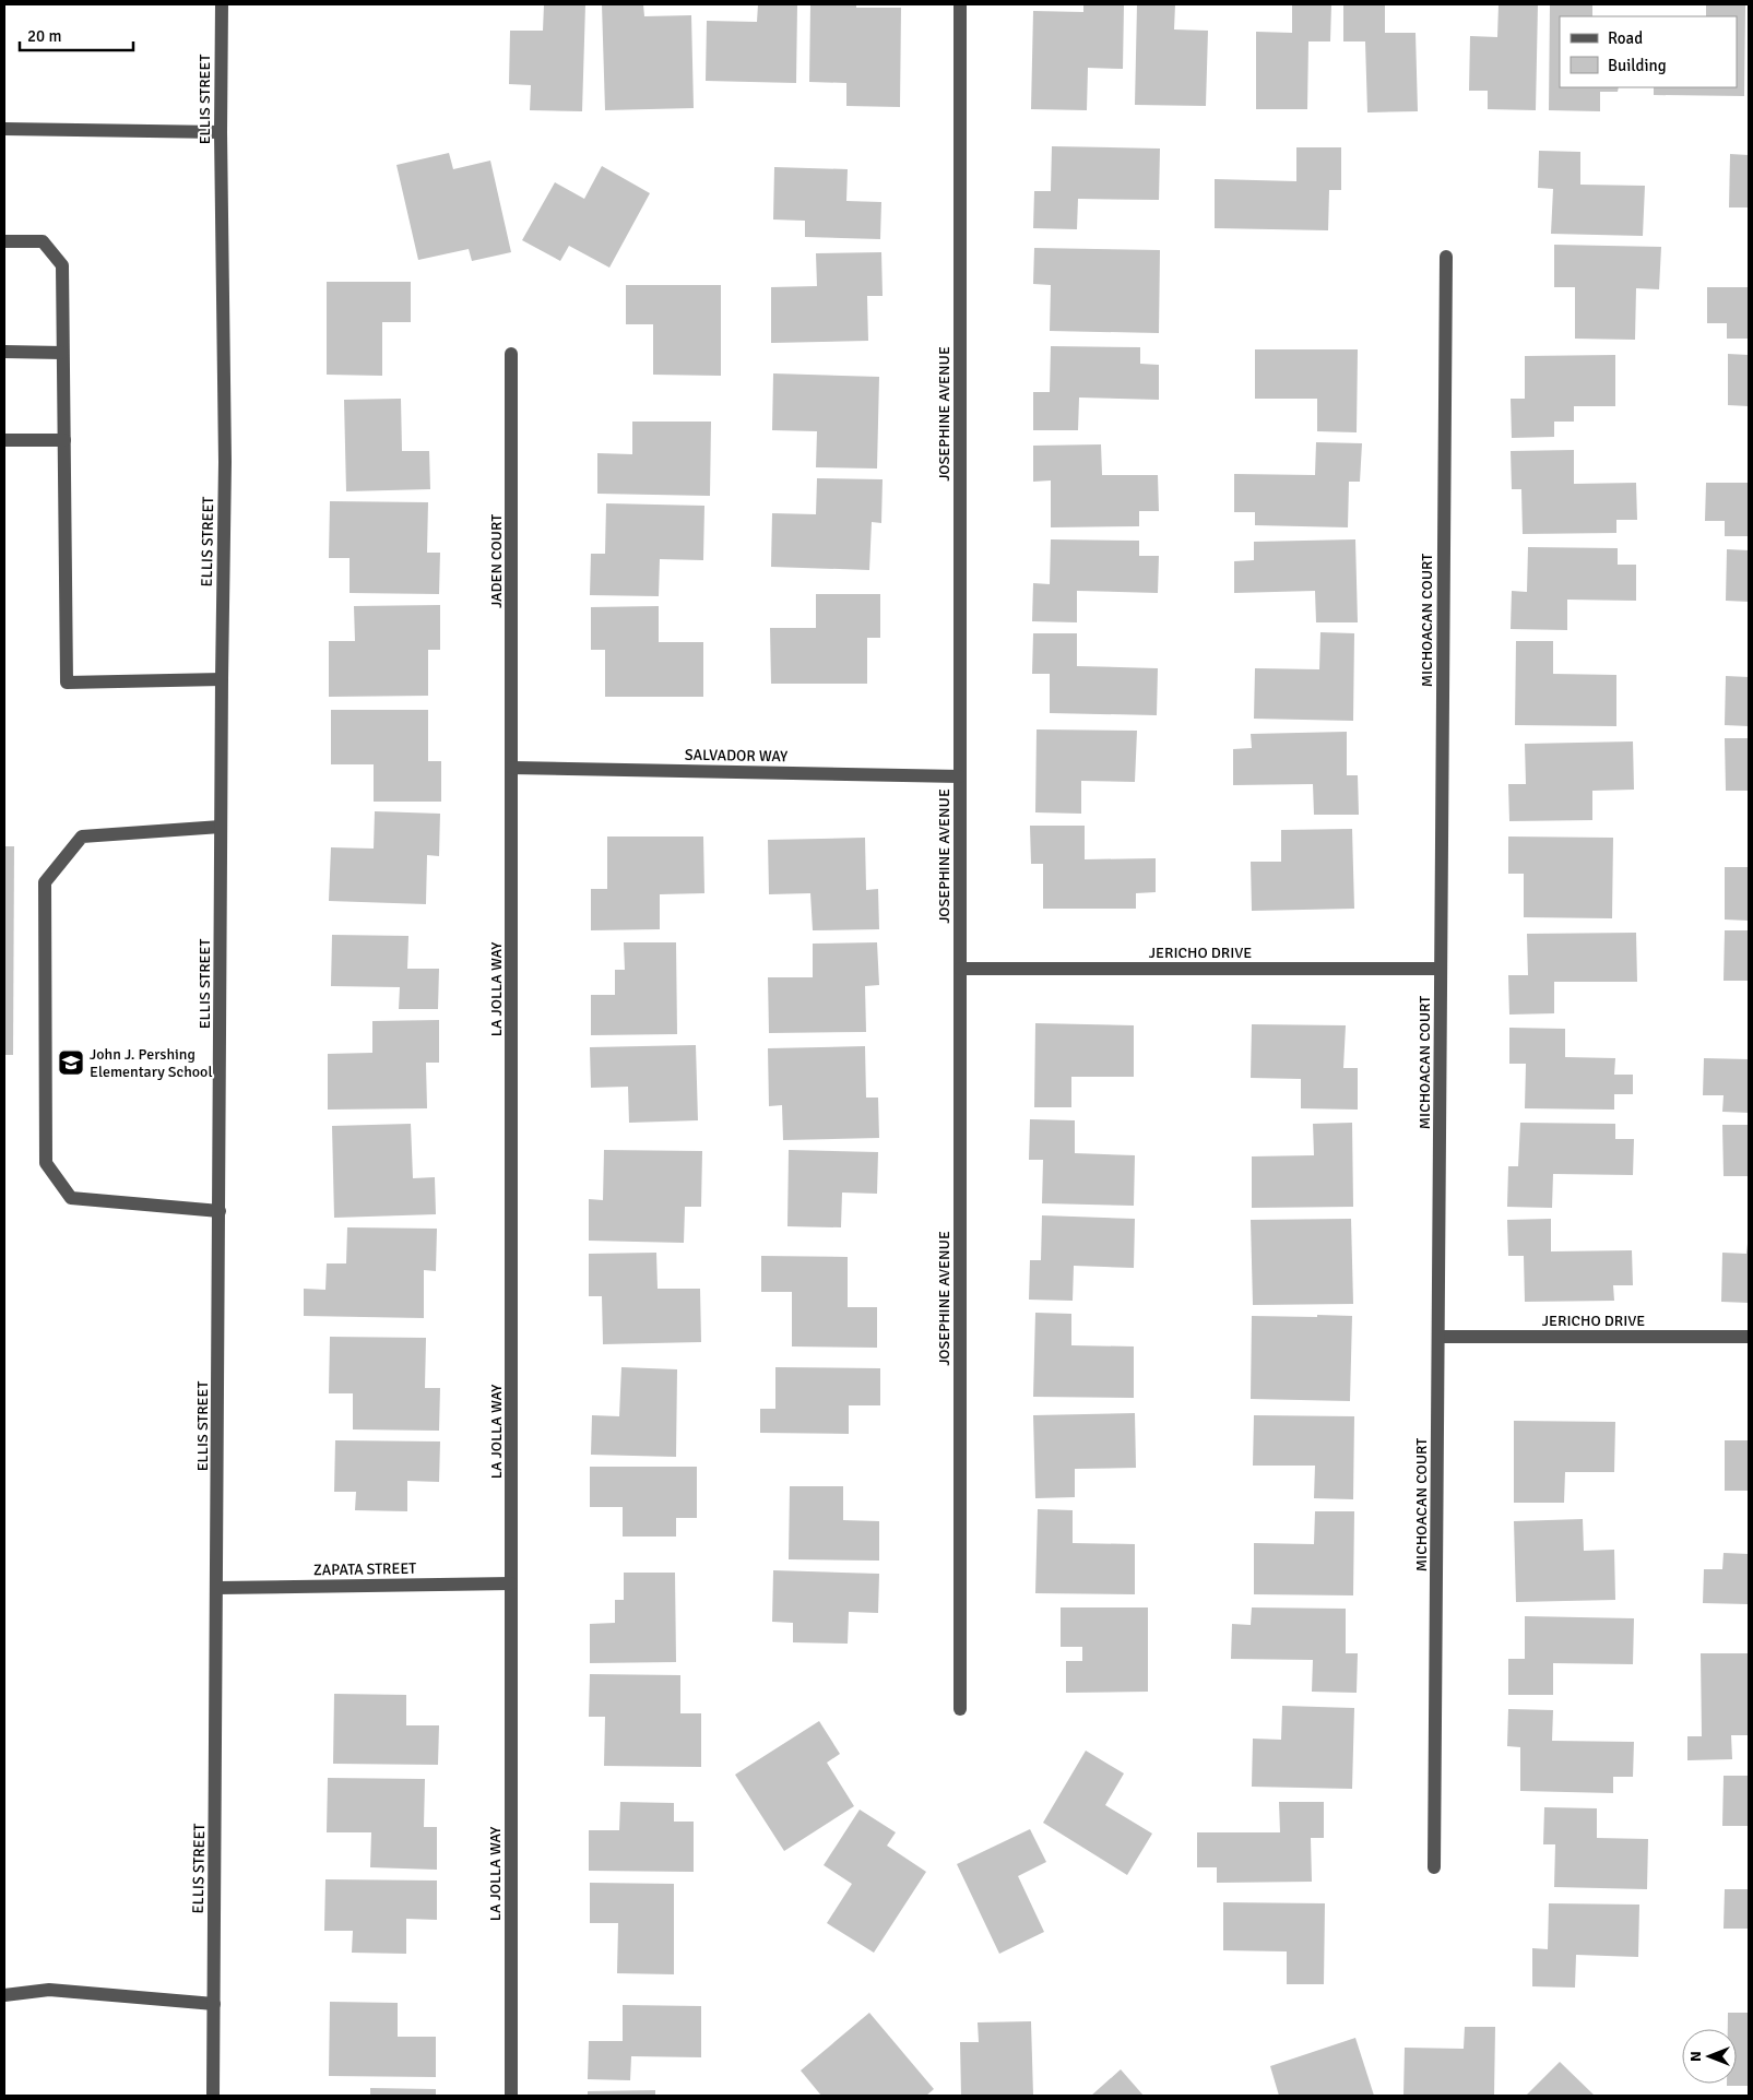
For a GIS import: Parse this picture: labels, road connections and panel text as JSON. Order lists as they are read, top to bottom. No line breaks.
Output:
{"streets":{"street":["ELLIS STREET","JOSEPHINE AVENUE","JADEN COURT","MICHOACAN COURT","SALVADOR WAY","JERICHO DRIVE","LA JOLLA WAY","ZAPATA STREET"]},"crossings":[["ELLIS STREET","ZAPATA STREET"],["JOSEPHINE AVENUE","SALVADOR WAY"],["JOSEPHINE AVENUE","JERICHO DRIVE"],["JADEN COURT","SALVADOR WAY"],["JADEN COURT","LA JOLLA WAY"],["MICHOACAN COURT","JERICHO DRIVE"],["SALVADOR WAY","LA JOLLA WAY"],["LA JOLLA WAY","ZAPATA STREET"]],"places":{"school or university":["John J. Pershing Elementary School"]},"legend":["Road","Building"],"scale_bar":"20 m","north":"left"}
